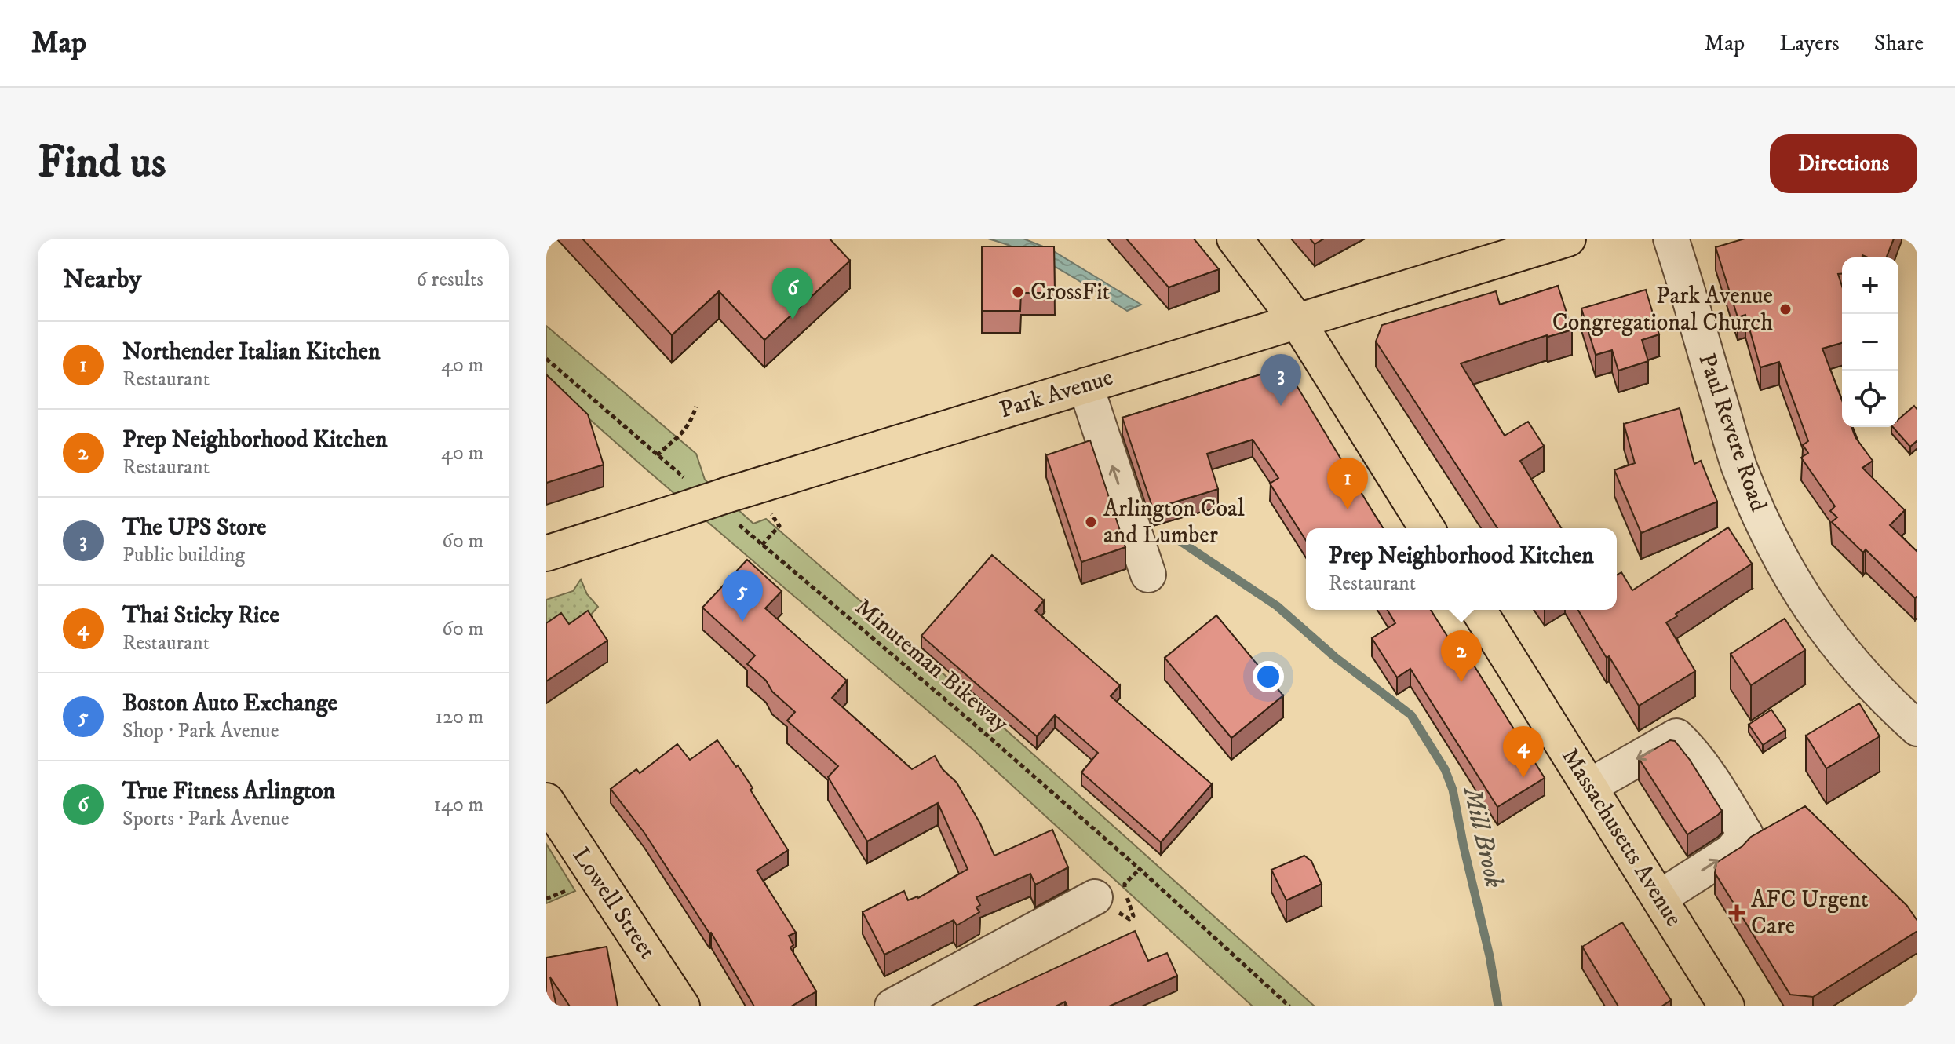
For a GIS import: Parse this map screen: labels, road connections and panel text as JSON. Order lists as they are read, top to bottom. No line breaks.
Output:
{"streets":{"main road":["Park Avenue","Massachusetts Avenue","Lowell Street"],"street":["Paul Revere Road"],"path":["Minuteman Bikeway"]},"crossings":[["Park Avenue","Minuteman Bikeway"]],"water":["Mill Brook"],"places":{"other":["CrossFit","Park Avenue Congregational Church","Arlington Coal and Lumber"],"health":["AFC Urgent Care"]},"page":{"header":"Map","nav":["Map","Layers","Share"],"buttons":"Directions","title":"Find us","heading":["Nearby","6 results"],"map_buttons":["+","−"],"pins":["6","3","1","5","2","4"],"list":[{"mark":"1","name":"Northender Italian Kitchen","note":"Restaurant","value":"40 m"},{"mark":"2","name":"Prep Neighborhood Kitchen","note":"Restaurant","value":"40 m"},{"mark":"3","name":"The UPS Store","note":"Public building","value":"60 m"},{"mark":"4","name":"Thai Sticky Rice","note":"Restaurant","value":"60 m"},{"mark":"5","name":"Boston Auto Exchange","note":"Shop · Park Avenue","value":"120 m"},{"mark":"6","name":"True Fitness Arlington","note":"Sports · Park Avenue","value":"140 m"}],"popup":["Prep Neighborhood Kitchen","Restaurant"]}}
